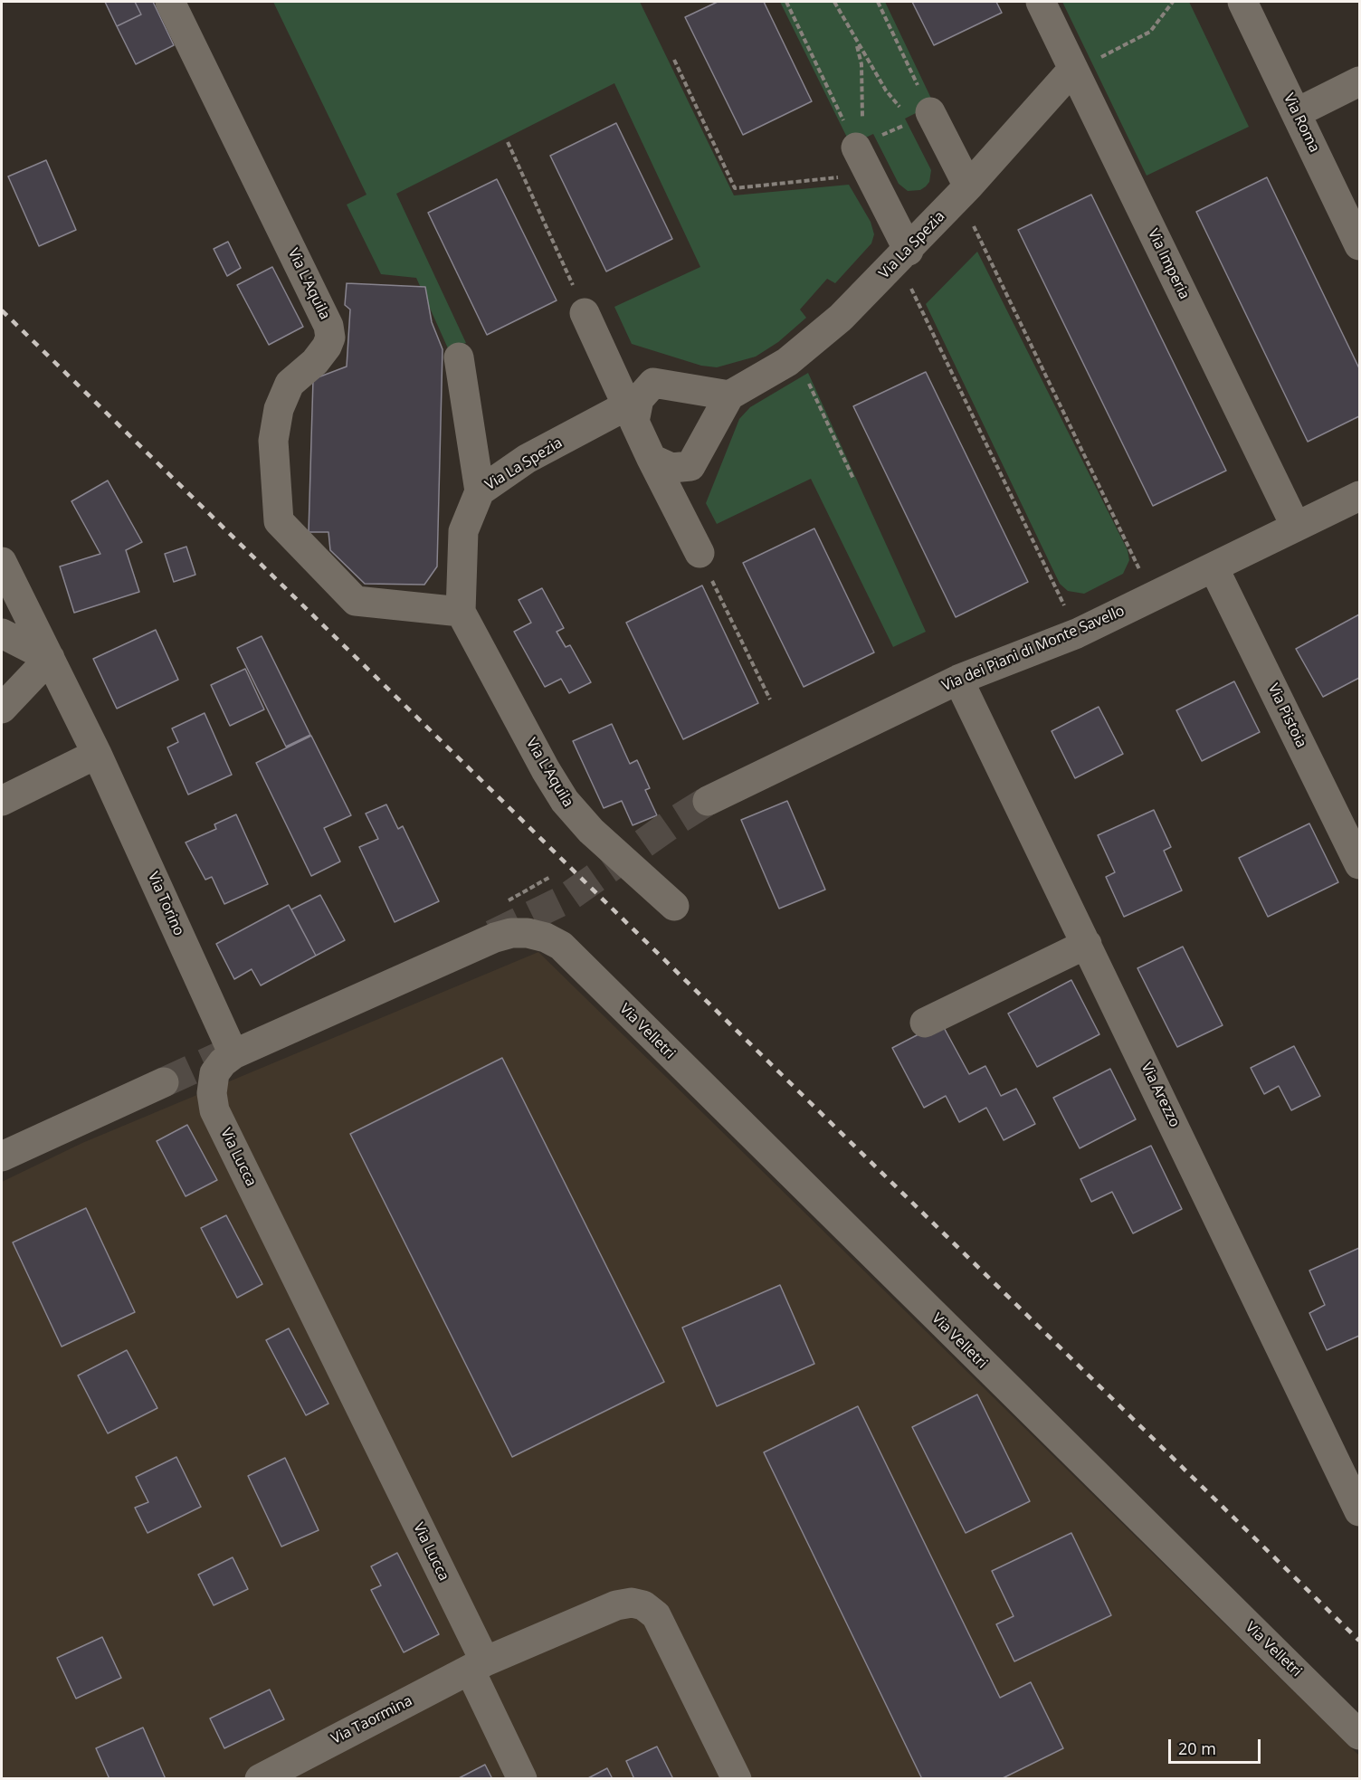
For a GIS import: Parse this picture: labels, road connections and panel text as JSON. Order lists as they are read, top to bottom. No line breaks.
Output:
{"streets":{"street":["Via Roma","Via La Spezia","Via Imperia","Via L'Aquila","Via dei Piani di Monte Savello","Via Pistoia","Via Torino","Via Velletri","Via Arezzo","Via Lucca","Via Taormina"]},"crossings":[["Via La Spezia","Via Imperia"],["Via Imperia","Via dei Piani di Monte Savello"],["Via dei Piani di Monte Savello","Via Pistoia"],["Via dei Piani di Monte Savello","Via Arezzo"],["Via Torino","Via Velletri"],["Via Torino","Via Lucca"],["Via Velletri","Via Lucca"],["Via Lucca","Via Taormina"]],"scale_bar":"20 m"}
